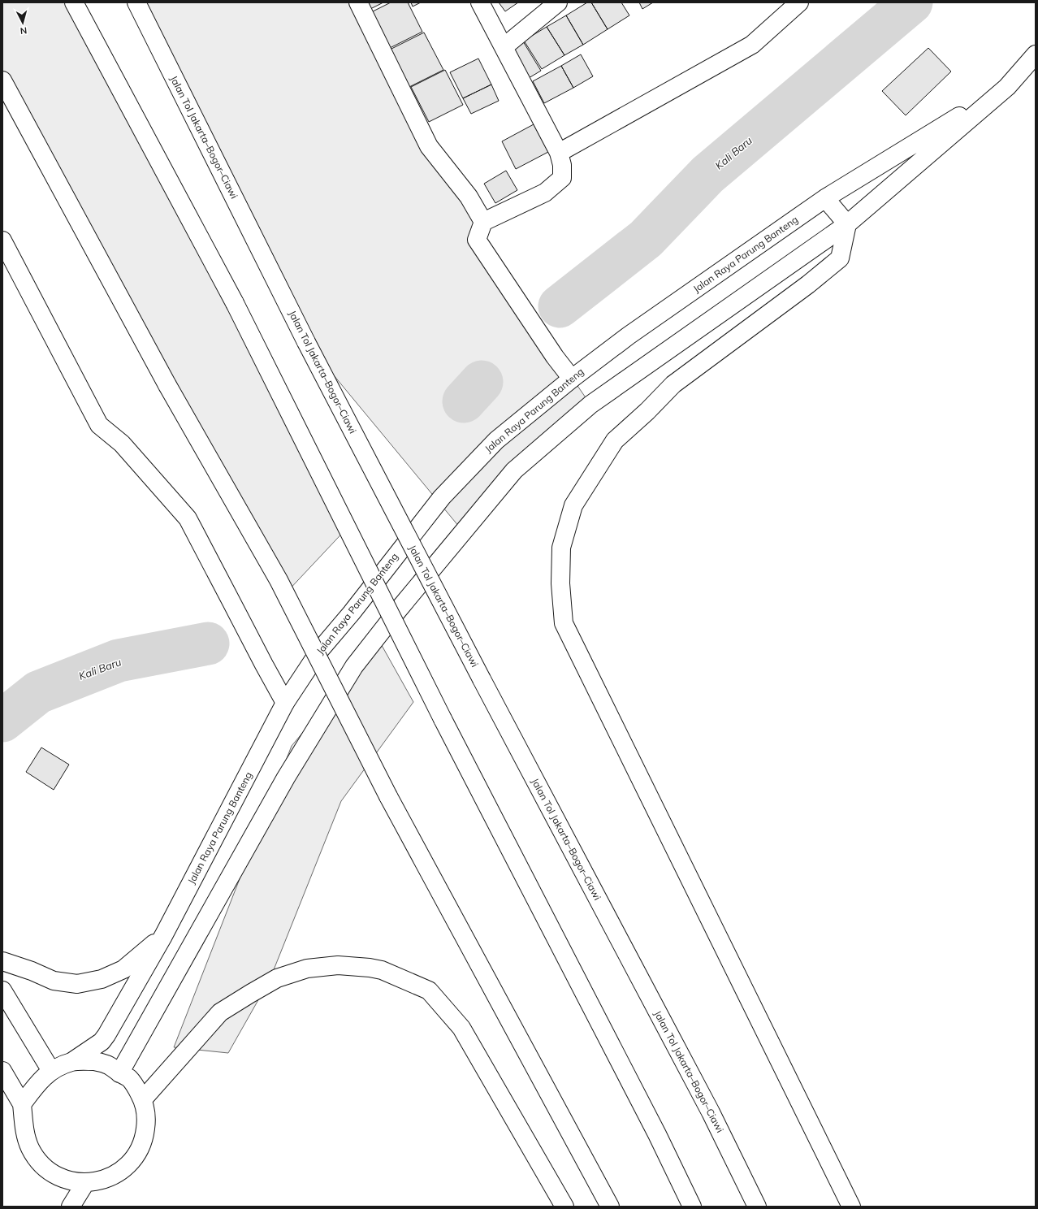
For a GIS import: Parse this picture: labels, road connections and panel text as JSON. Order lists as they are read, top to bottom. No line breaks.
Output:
{"streets":{"main road":["Jalan Tol Jakarta–Bogor–Ciawi","Jalan Raya Parung Banteng"]},"water":["Kali Baru"],"north":"bottom"}
